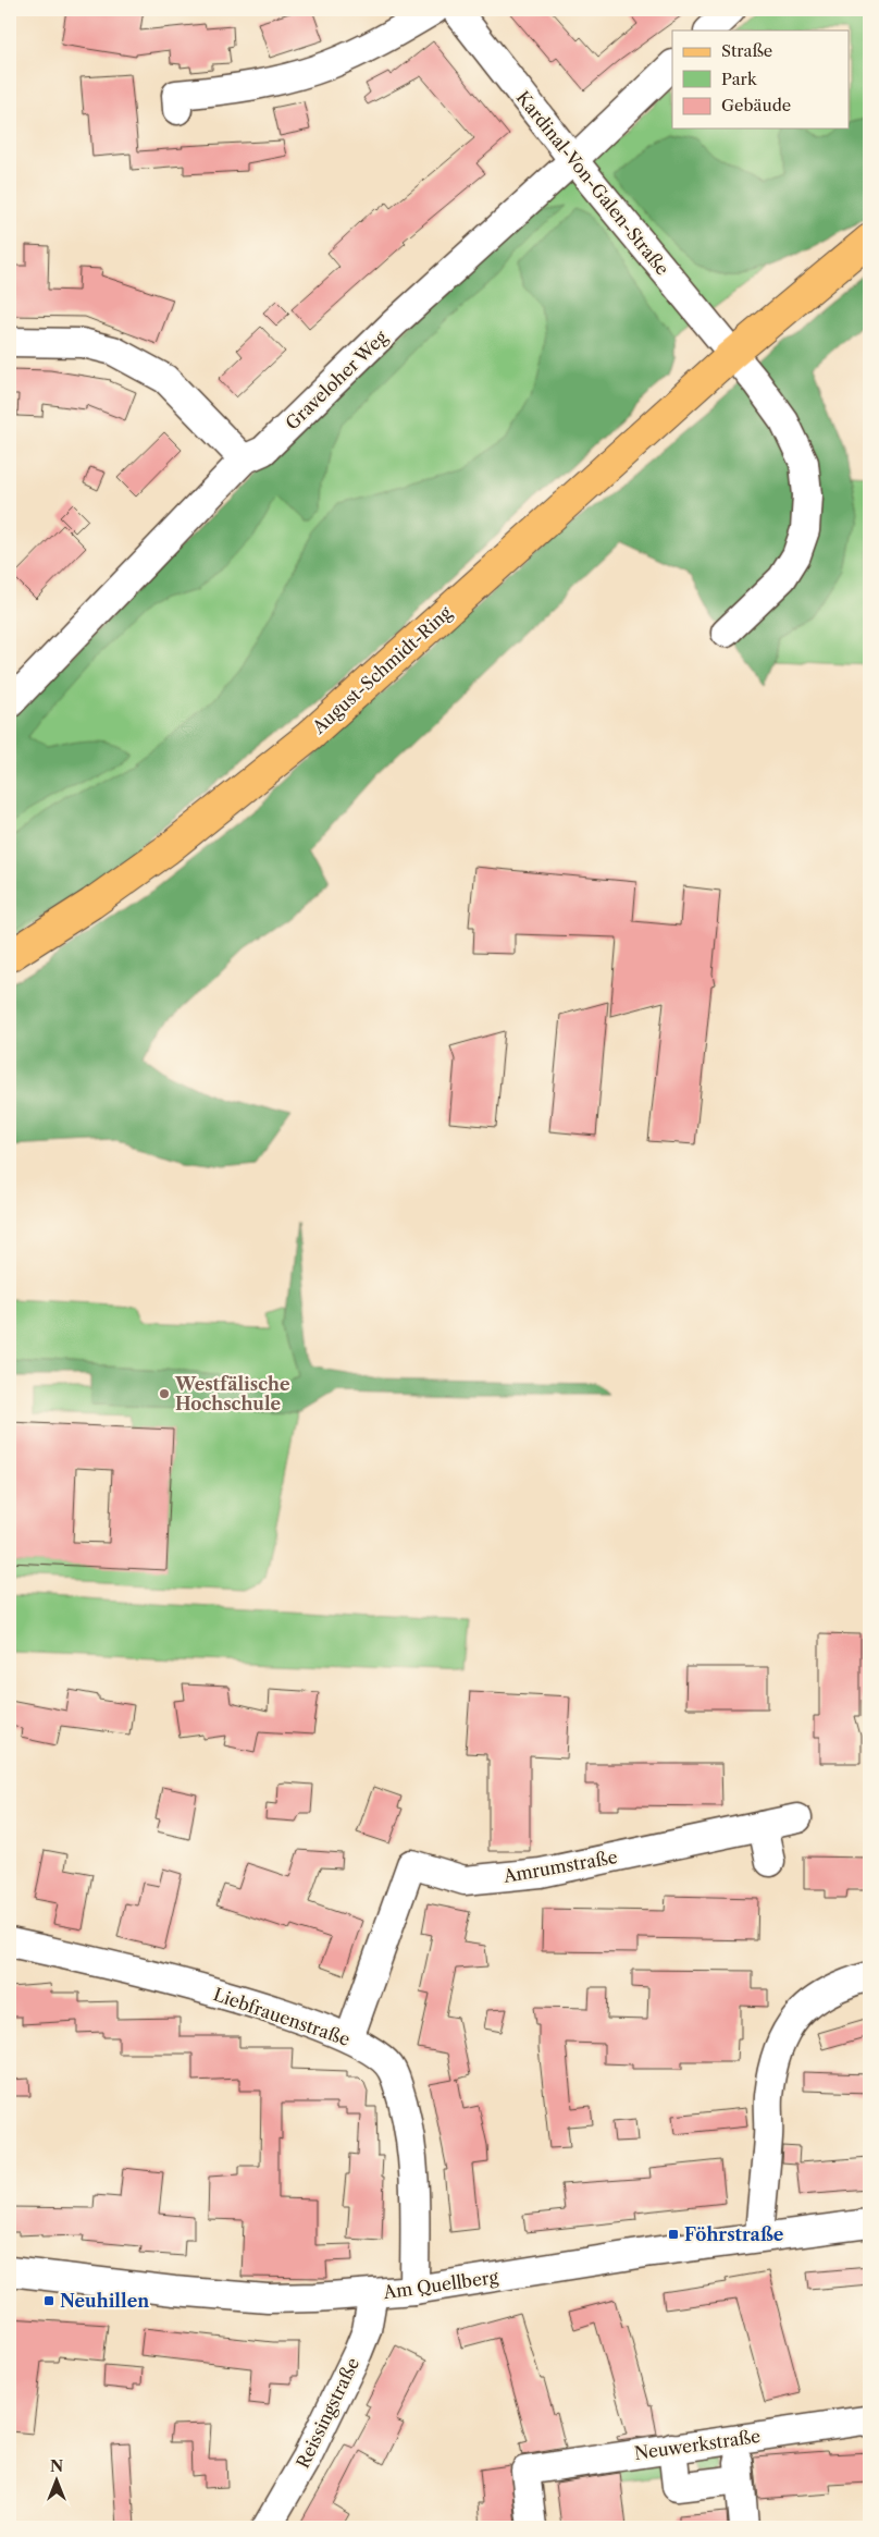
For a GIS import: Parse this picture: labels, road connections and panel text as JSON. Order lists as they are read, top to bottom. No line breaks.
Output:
{"streets":{"main road":["August-Schmidt-Ring"],"street":["Kardinal-Von-Galen-Straße","Graveloher Weg","Amrumstraße","Liebfrauenstraße","Am Quellberg","Reissingstraße","Neuwerkstraße"]},"crossings":[["Kardinal-Von-Galen-Straße","Graveloher Weg"],["Kardinal-Von-Galen-Straße","August-Schmidt-Ring"],["Amrumstraße","Liebfrauenstraße"],["Liebfrauenstraße","Am Quellberg"],["Am Quellberg","Reissingstraße"]],"places":{"other":["Westfälische Hochschule"],"transit":["Föhrstraße","Neuhillen"]},"legend":["Straße","Park","Gebäude"],"north":"top"}
